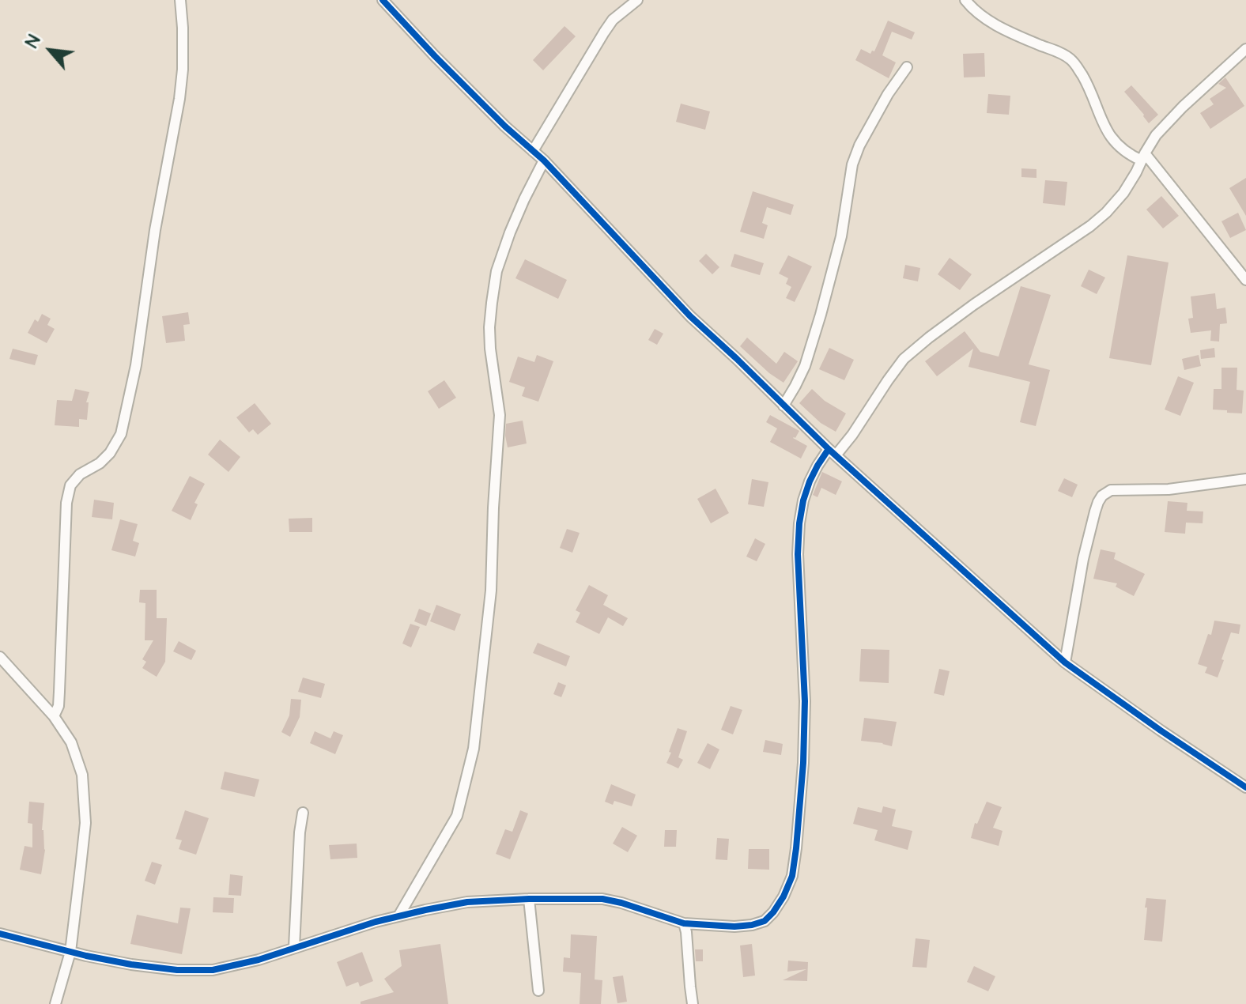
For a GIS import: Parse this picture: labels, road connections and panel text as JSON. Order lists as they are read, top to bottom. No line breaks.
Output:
{"north":"top left"}
